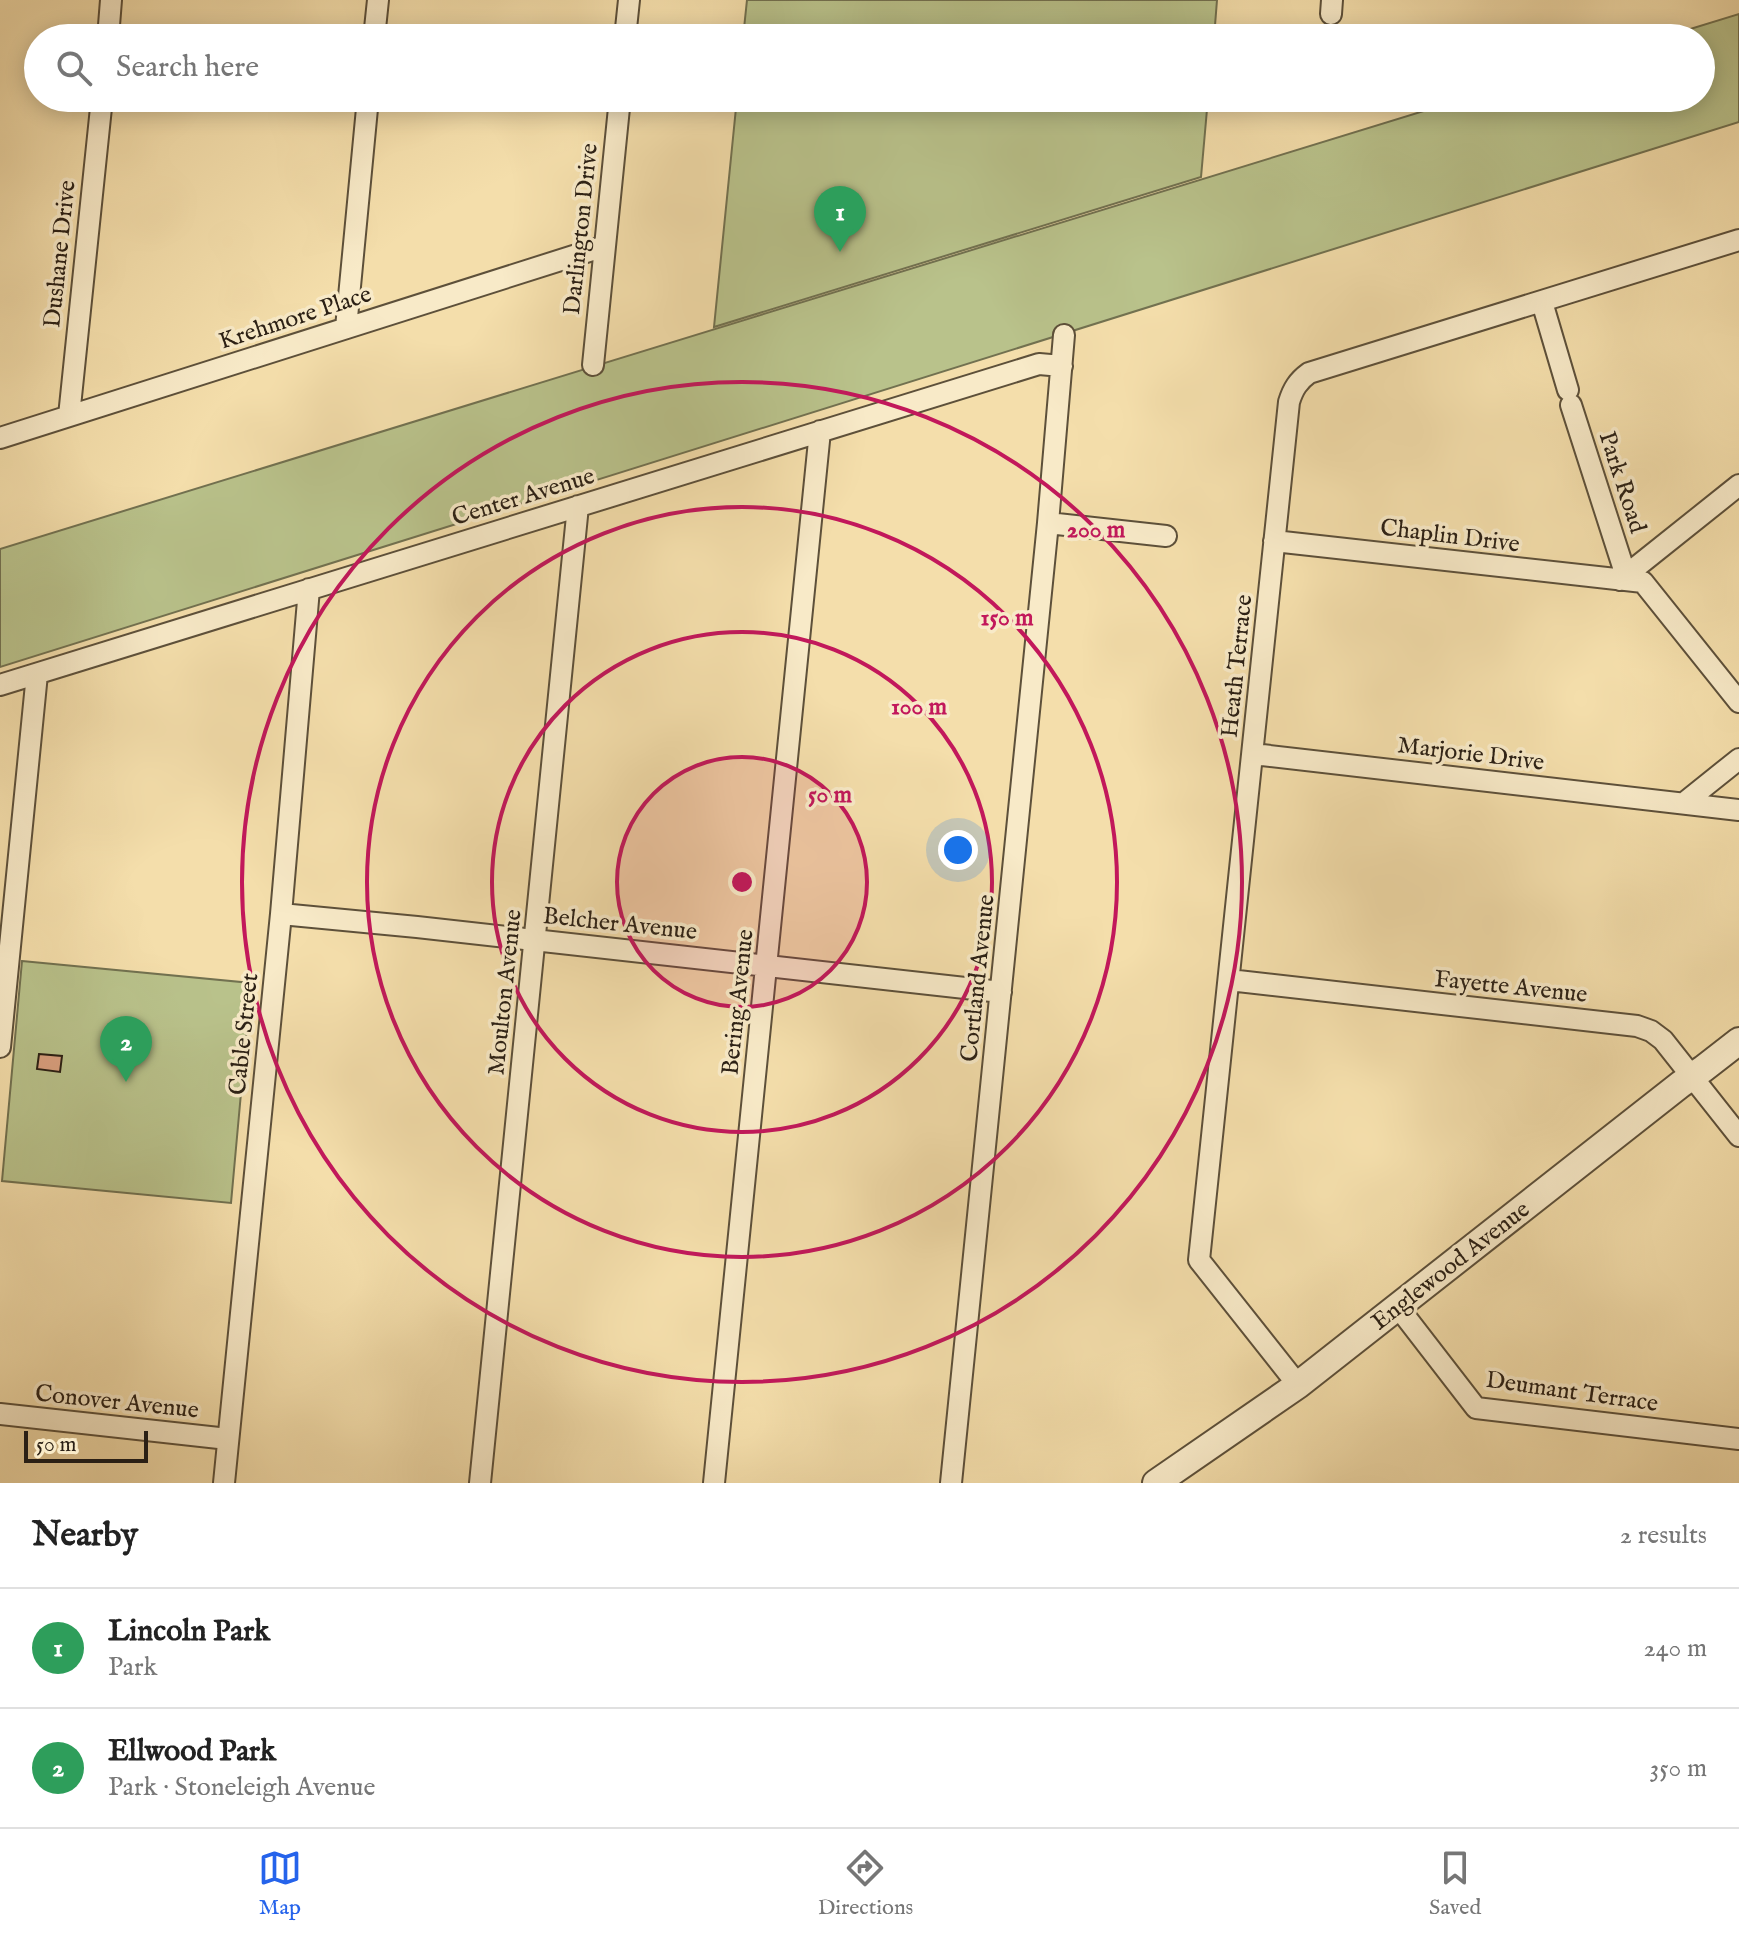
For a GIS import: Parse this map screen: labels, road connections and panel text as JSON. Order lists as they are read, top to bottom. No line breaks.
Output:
{"streets":{"street":["Darlington Drive","Dushane Drive","Krehmore Place","Park Road","Center Avenue","Chaplin Drive","Heath Terrace","Marjorie Drive","Belcher Avenue","Cortland Avenue","Fayette Avenue","Moulton Avenue","Bering Avenue","Cable Street","Englewood Avenue","Deumant Terrace","Conover Avenue"]},"crossings":[["Darlington Drive","Krehmore Place"],["Dushane Drive","Krehmore Place"],["Park Road","Chaplin Drive"],["Park Road","Heath Terrace"],["Center Avenue","Cortland Avenue"],["Center Avenue","Moulton Avenue"],["Center Avenue","Bering Avenue"],["Center Avenue","Cable Street"],["Chaplin Drive","Heath Terrace"],["Heath Terrace","Marjorie Drive"],["Heath Terrace","Fayette Avenue"],["Heath Terrace","Englewood Avenue"],["Belcher Avenue","Cortland Avenue"],["Belcher Avenue","Moulton Avenue"],["Belcher Avenue","Bering Avenue"],["Belcher Avenue","Cable Street"],["Fayette Avenue","Englewood Avenue"],["Cable Street","Conover Avenue"],["Englewood Avenue","Deumant Terrace"]],"scale_bar":"50 m","page":{"search":"Search here","pins":["1","2"],"scale":"50 m","heading":["Nearby","2 results"],"list":[{"mark":"1","name":"Lincoln Park","note":"Park","value":"240 m"},{"mark":"2","name":"Ellwood Park","note":"Park · Stoneleigh Avenue","value":"350 m"}],"nav":["Map","Directions","Saved"]},"rings":["200 m","150 m","100 m","50 m"]}
